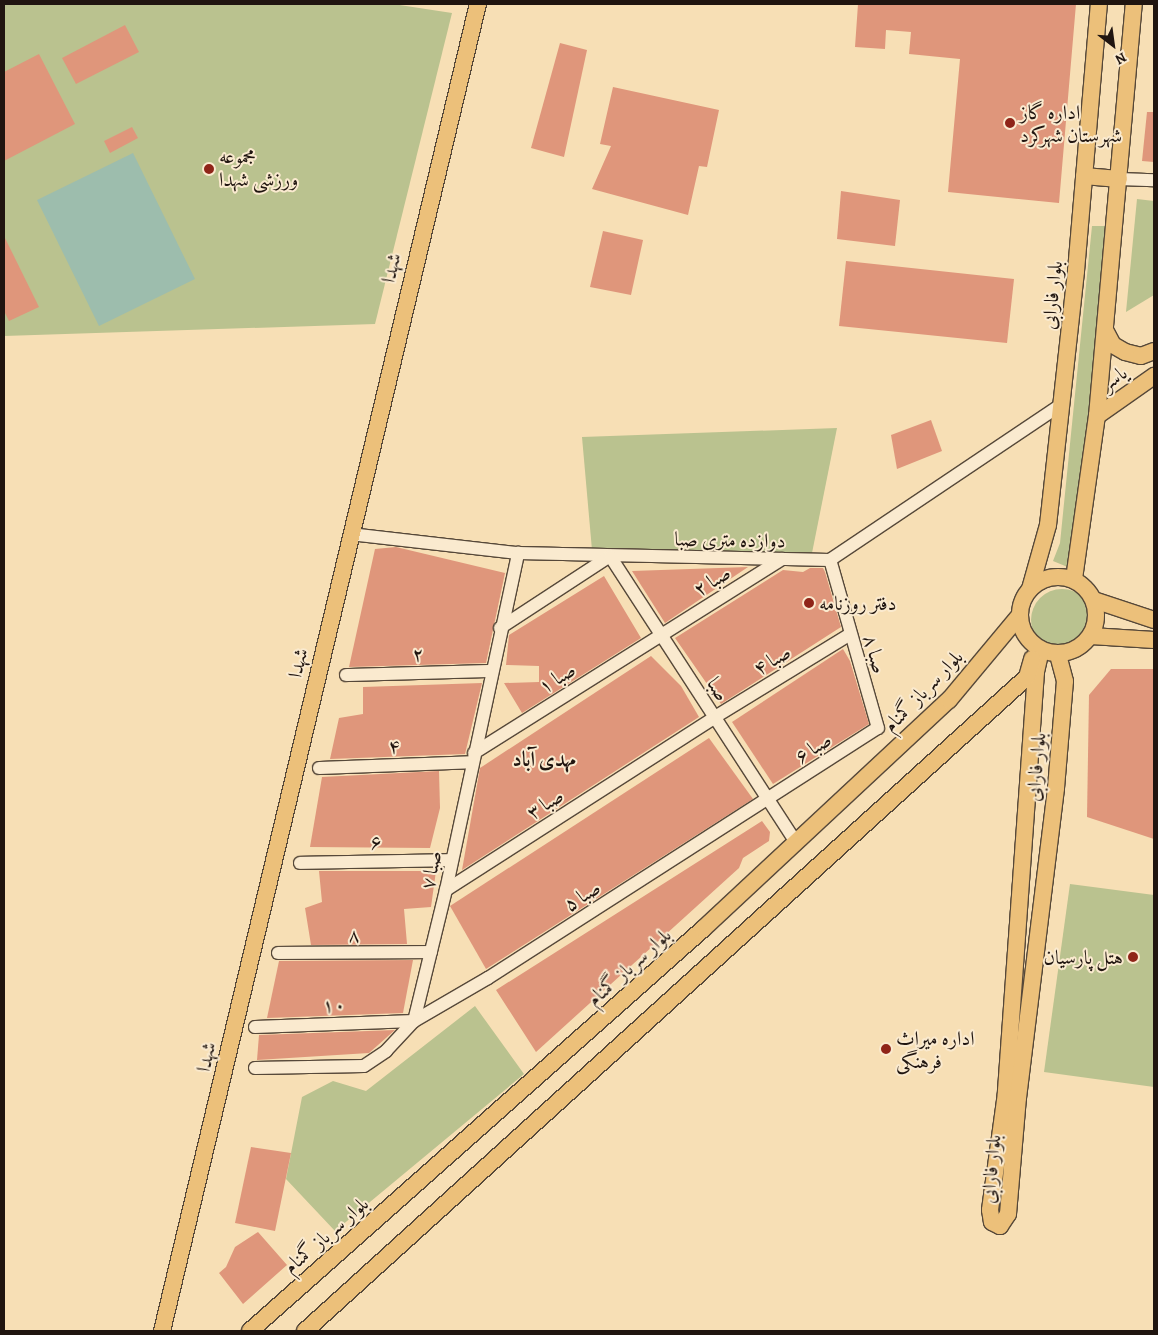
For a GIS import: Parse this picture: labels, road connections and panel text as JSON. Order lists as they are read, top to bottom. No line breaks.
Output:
{"streets":{"main road":["شهدا","بلوار فارابی","یاسر","بلوار سرباز گمنام"],"street":["دوازده متری صبا","صبا ۲","۲","صبا ۸","صبا ۴","صبا ۱","صبا","۴","صبا ۶","صبا ۳","۶","صبا ۷","صبا ۵","۸","۱۰"]},"crossings":[["شهدا","دوازده متری صبا"],["بلوار فارابی","بلوار سرباز گمنام"],["دوازده متری صبا","صبا ۲"],["دوازده متری صبا","صبا ۸"],["دوازده متری صبا","صبا"],["دوازده متری صبا","صبا ۷"],["صبا ۲","صبا ۱"],["صبا ۲","صبا"],["۲","صبا ۷"],["صبا ۸","صبا ۴"],["صبا ۸","صبا ۶"],["صبا ۴","صبا"],["صبا ۴","صبا ۳"],["صبا ۱","صبا"],["صبا ۱","۴"],["صبا ۱","صبا ۷"],["صبا","بلوار سرباز گمنام"],["صبا","صبا ۶"],["صبا","صبا ۳"],["صبا","صبا ۵"],["۴","صبا ۷"],["صبا ۶","صبا ۵"],["صبا ۳","صبا ۷"],["۶","صبا ۷"],["صبا ۷","صبا ۵"],["صبا ۷","۸"],["صبا ۷","۱۰"],["صبا ۵","۱۰"]],"districts":["مهدی آباد"],"places":["اداره گاز شهرستان شهرکرد","مجموعه ورزشی شهدا","دفتر روزنامه","هتل پارسیان","اداره میراث فرهنگی"],"north":"bottom right"}
